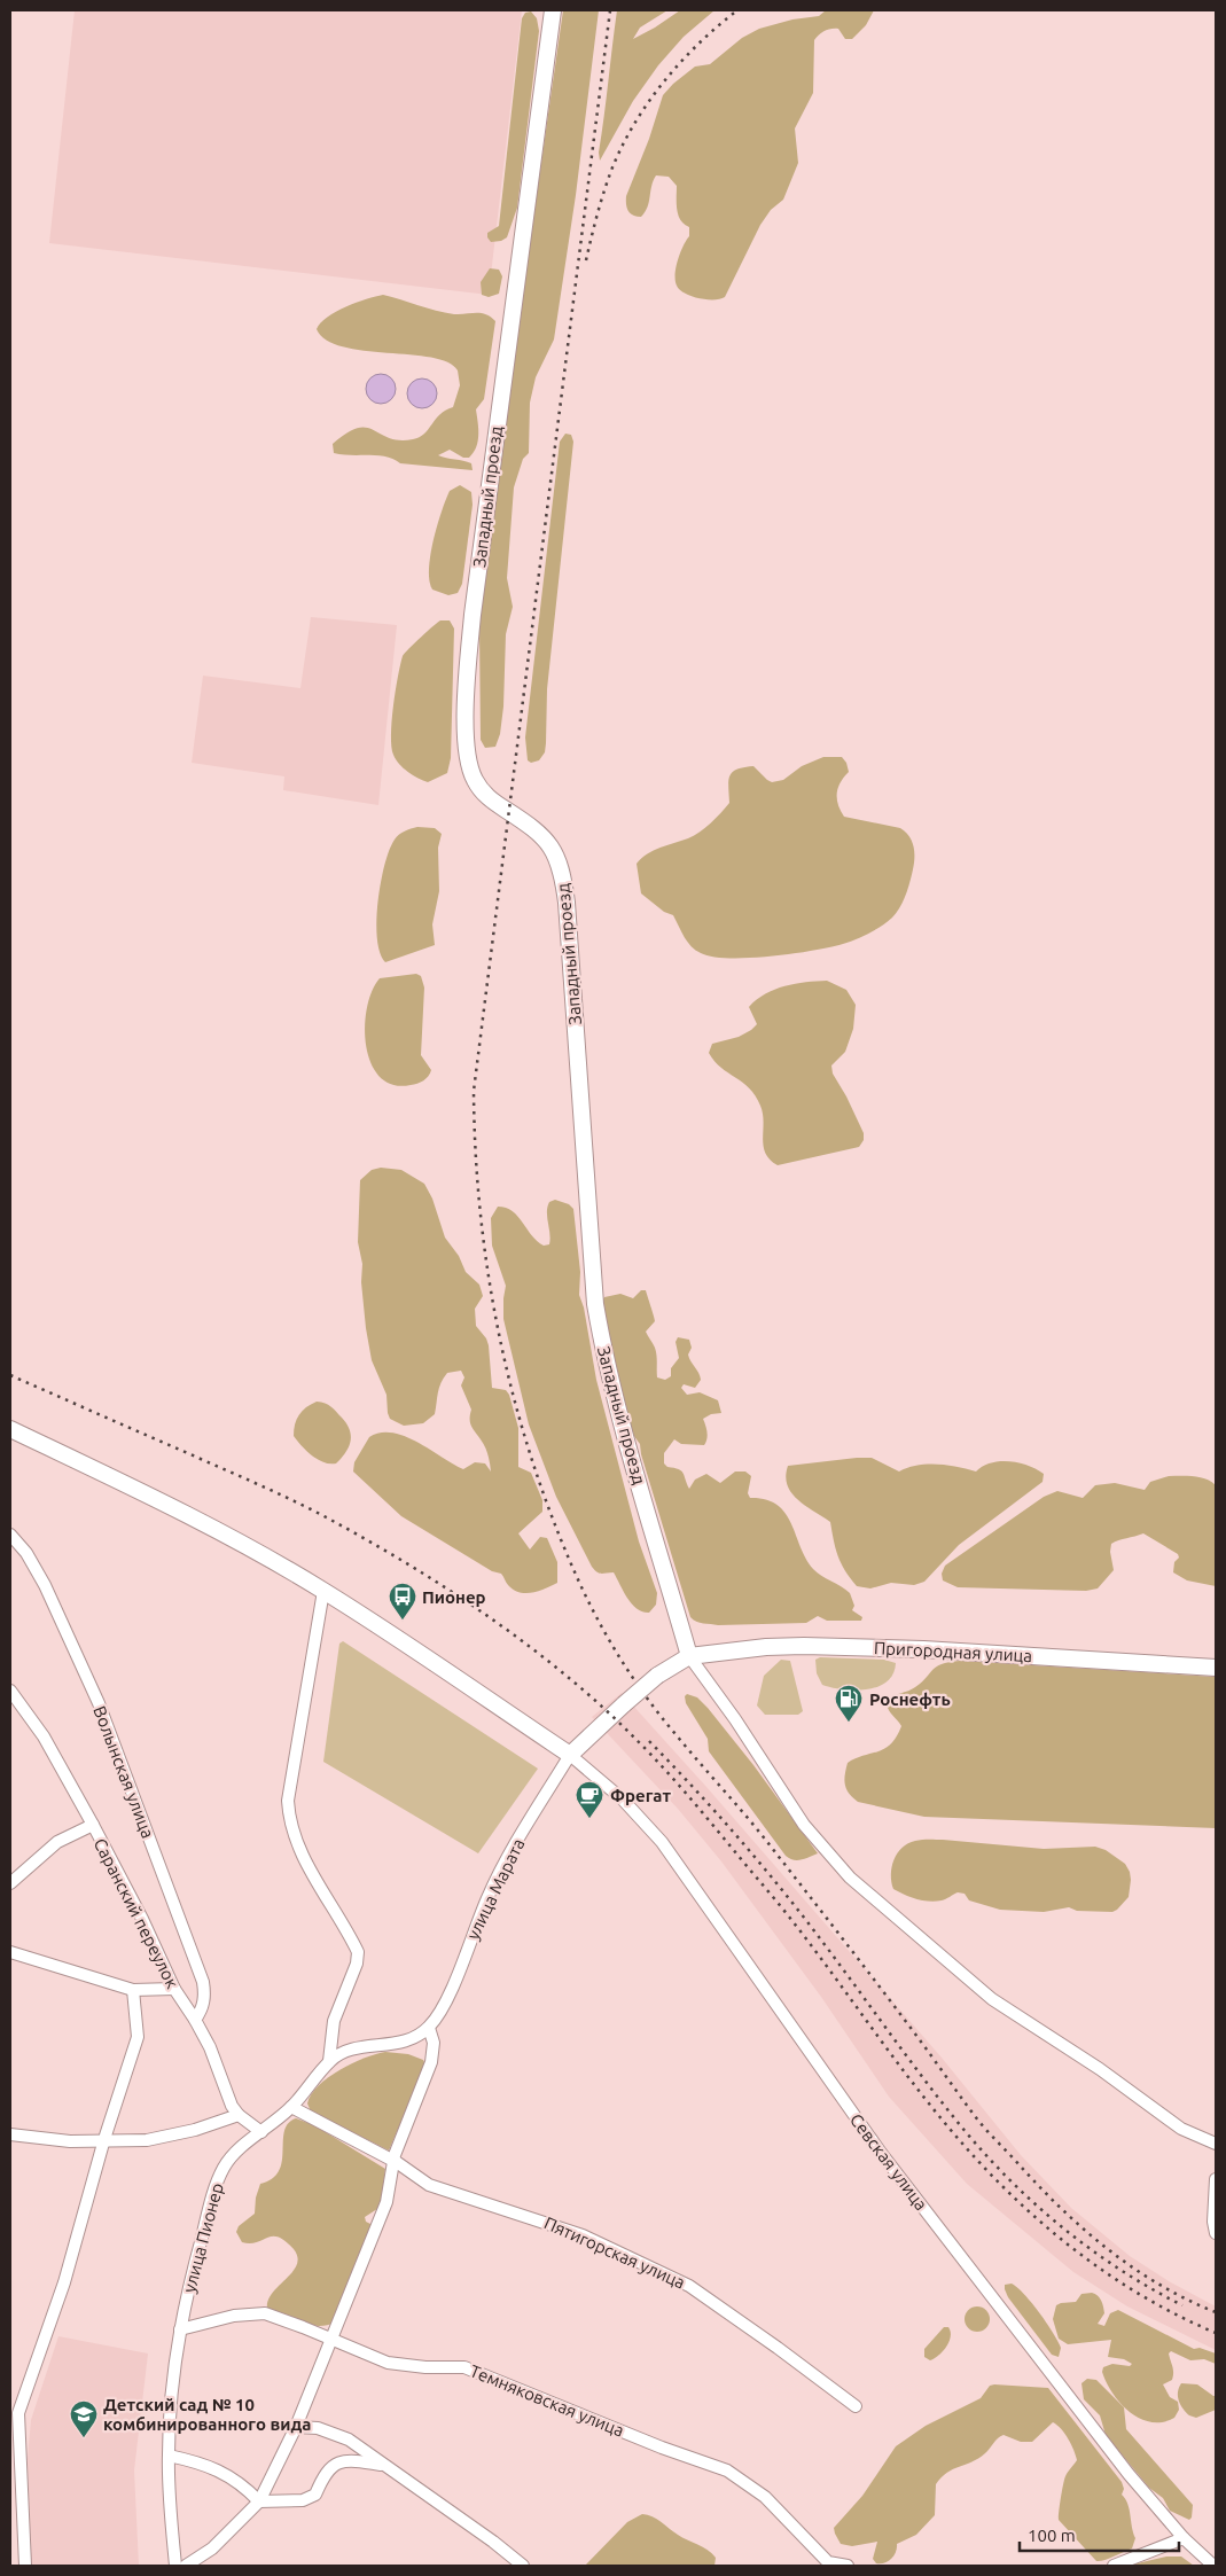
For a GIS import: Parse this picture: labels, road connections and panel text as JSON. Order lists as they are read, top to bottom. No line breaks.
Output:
{"streets":{"main road":["Западный проезд","Пригородная улица"],"street":["Волынская улица","улица Марата","Саранский переулок","Севская улица","улица Пионер","Пятигорская улица","Темняковская улица"]},"crossings":[["Западный проезд","Пригородная улица"],["Волынская улица","Саранский переулок"],["улица Марата","Севская улица"],["улица Марата","улица Пионер"],["Саранский переулок","улица Пионер"],["улица Пионер","Пятигорская улица"],["улица Пионер","Темняковская улица"]],"places":{"bus stop":["Пионер"],"fuel station":["Роснефть"],"cafe":["Фрегат"],"school or university":["Детский сад № 10 комбинированного вида"]},"scale_bar":"100 m"}
